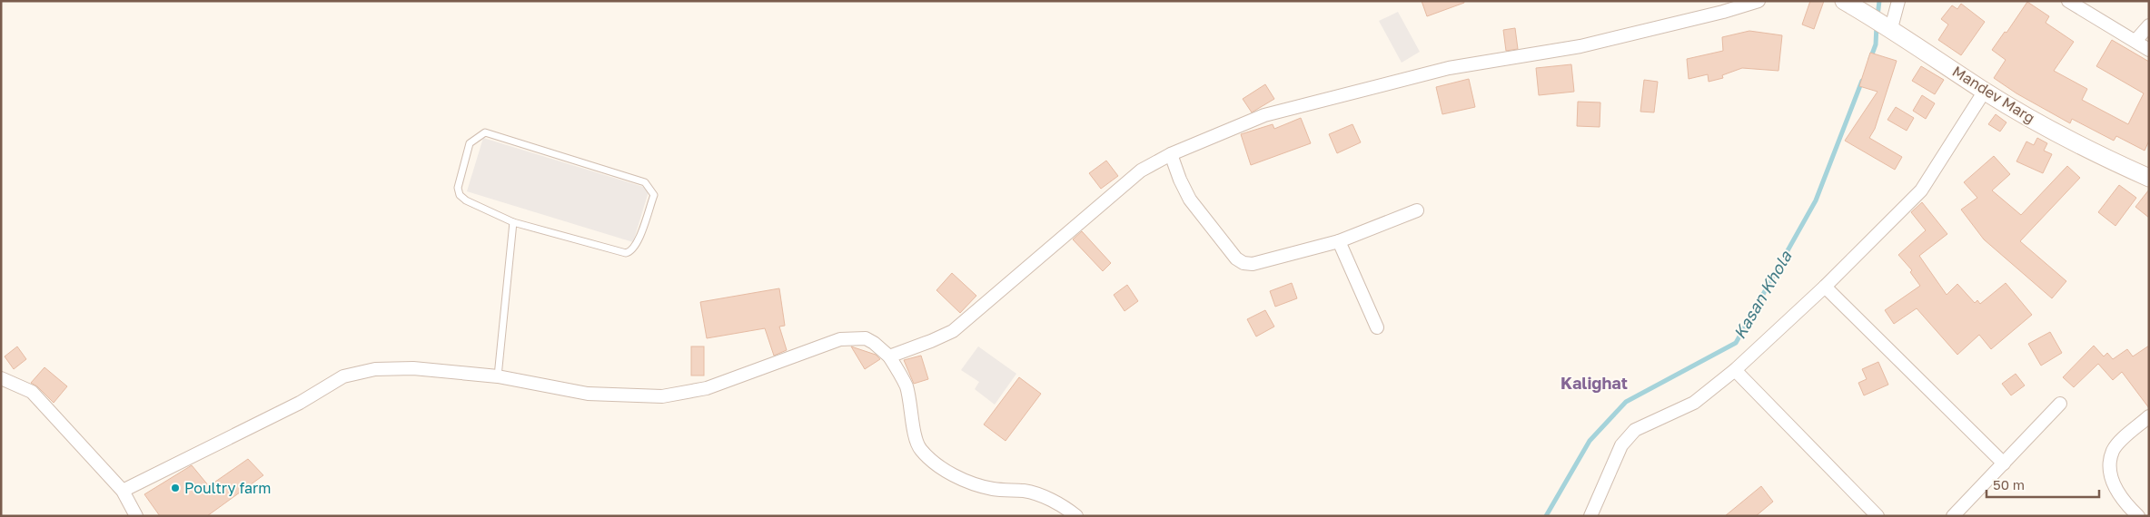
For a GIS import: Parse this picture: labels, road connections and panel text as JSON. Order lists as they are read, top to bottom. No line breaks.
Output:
{"streets":{"main road":["Mandev Marg"]},"districts":["Kalighat"],"water":["Kasan Khola"],"places":["Poultry farm"],"scale_bar":"50 m"}
